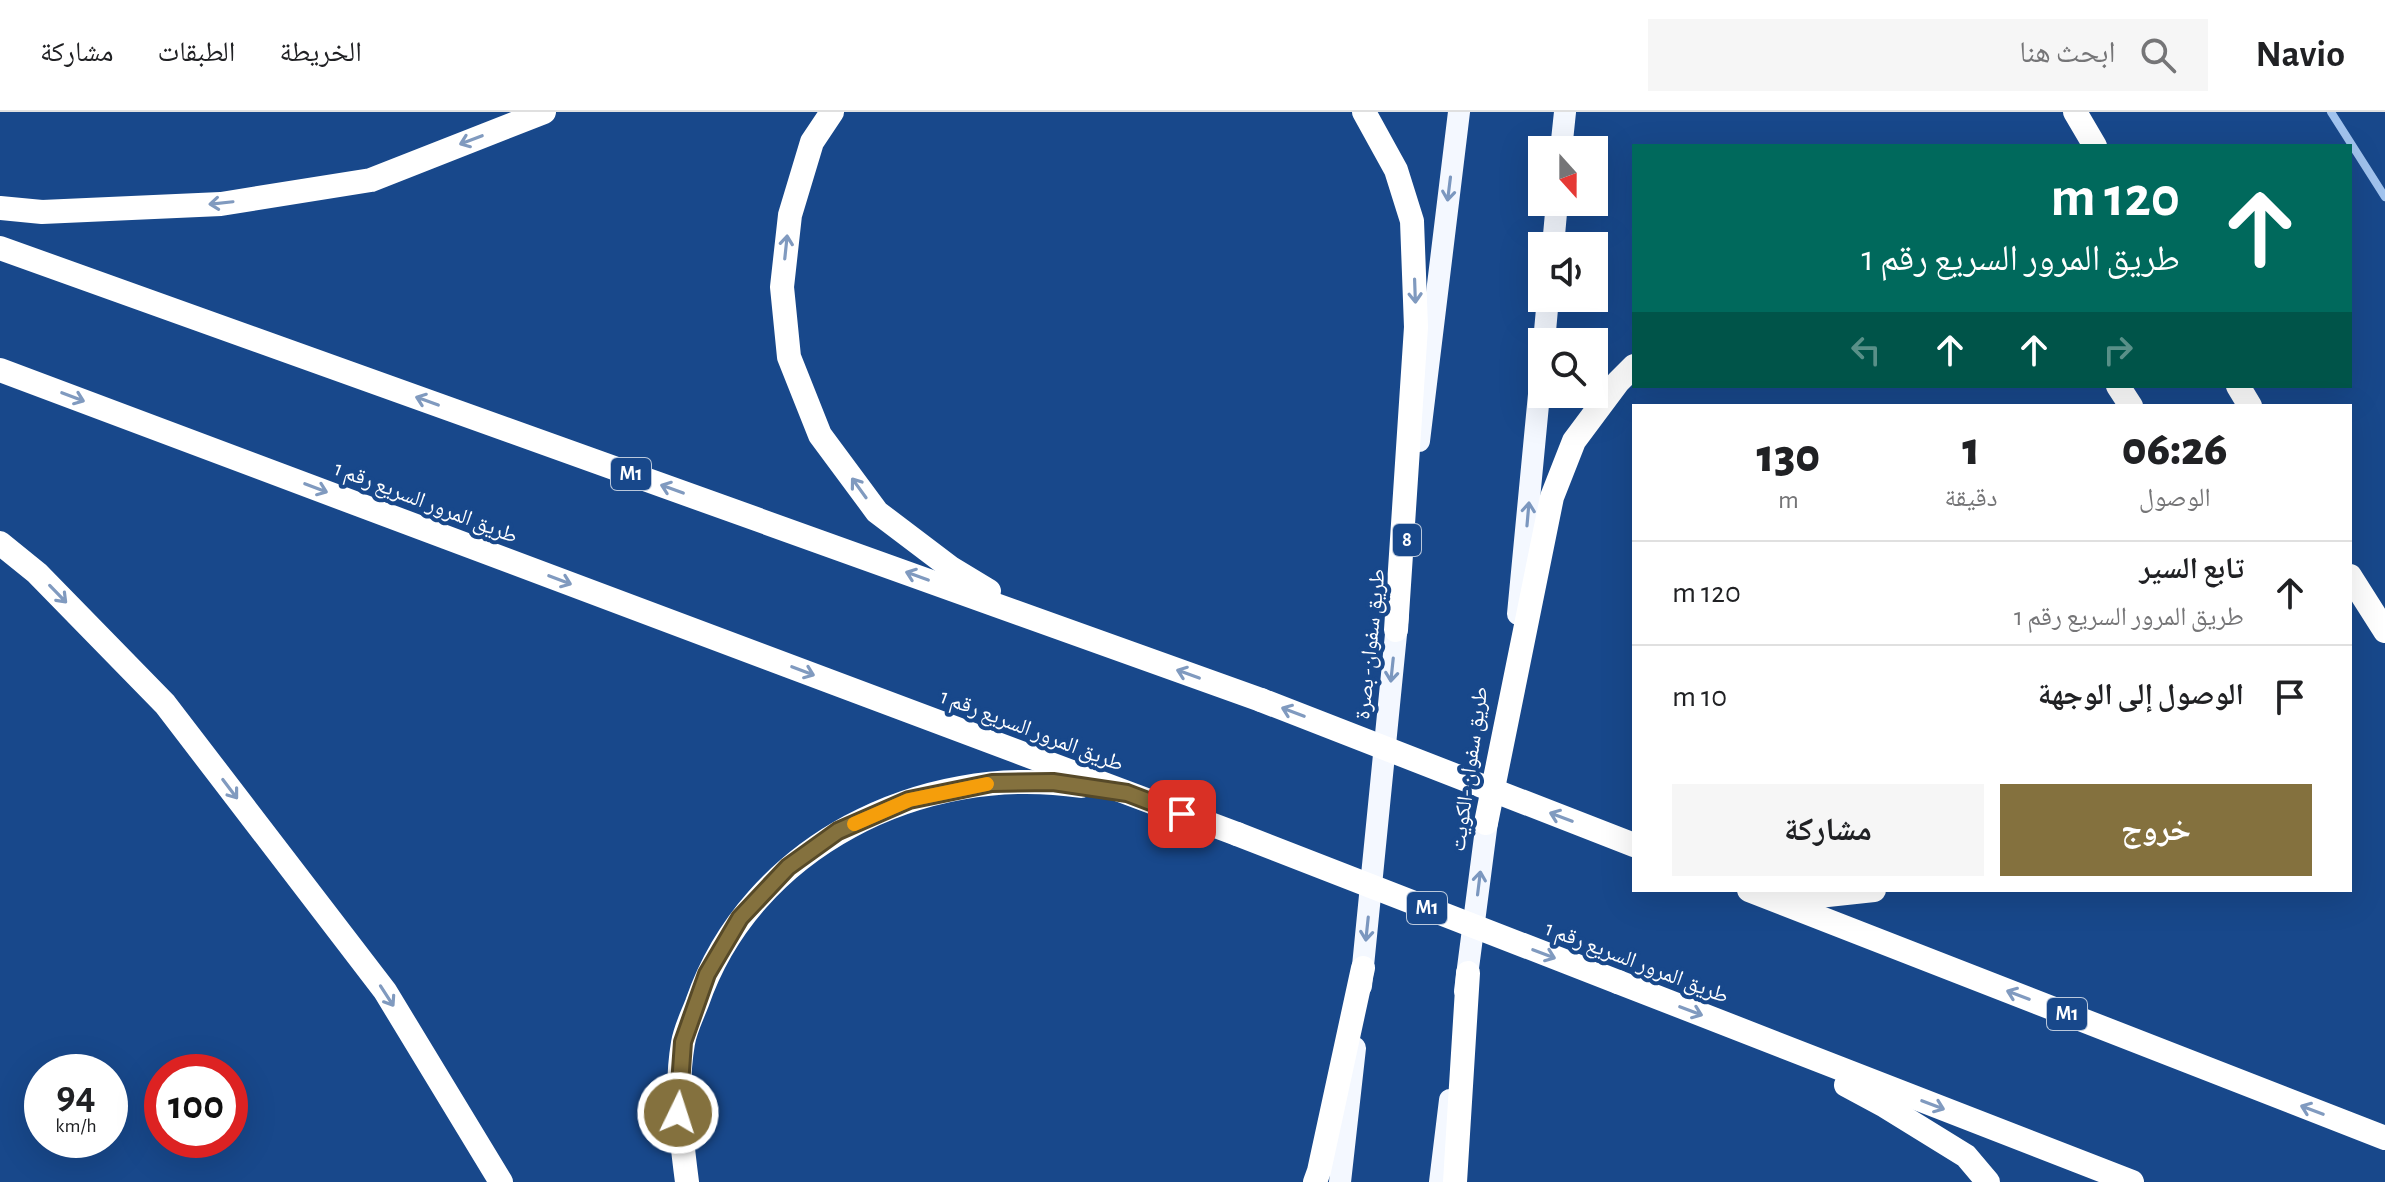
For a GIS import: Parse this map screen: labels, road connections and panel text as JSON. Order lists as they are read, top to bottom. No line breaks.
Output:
{"streets":{"highway":["M1","طريق المرور السريع رقم 1","8","طريق سفوان- بصرة","طريق سفوان -الكويت"]},"north":"bottom","page":{"header":"Navio","search":"ابحث هنا","nav":["الخريطة","الطبقات","مشاركة"],"turn":["120 m","طريق المرور السريع رقم 1"],"eta":["06:26","الوصول","1","دقيقة","130","m"],"list":[{"name":"تابع السير","note":"طريق المرور السريع رقم 1","value":"120 m"},{"name":"الوصول إلى الوجهة","value":"10 m"}],"buttons":["خروج","مشاركة"],"speed":"94 km/h","limit":"100"}}
